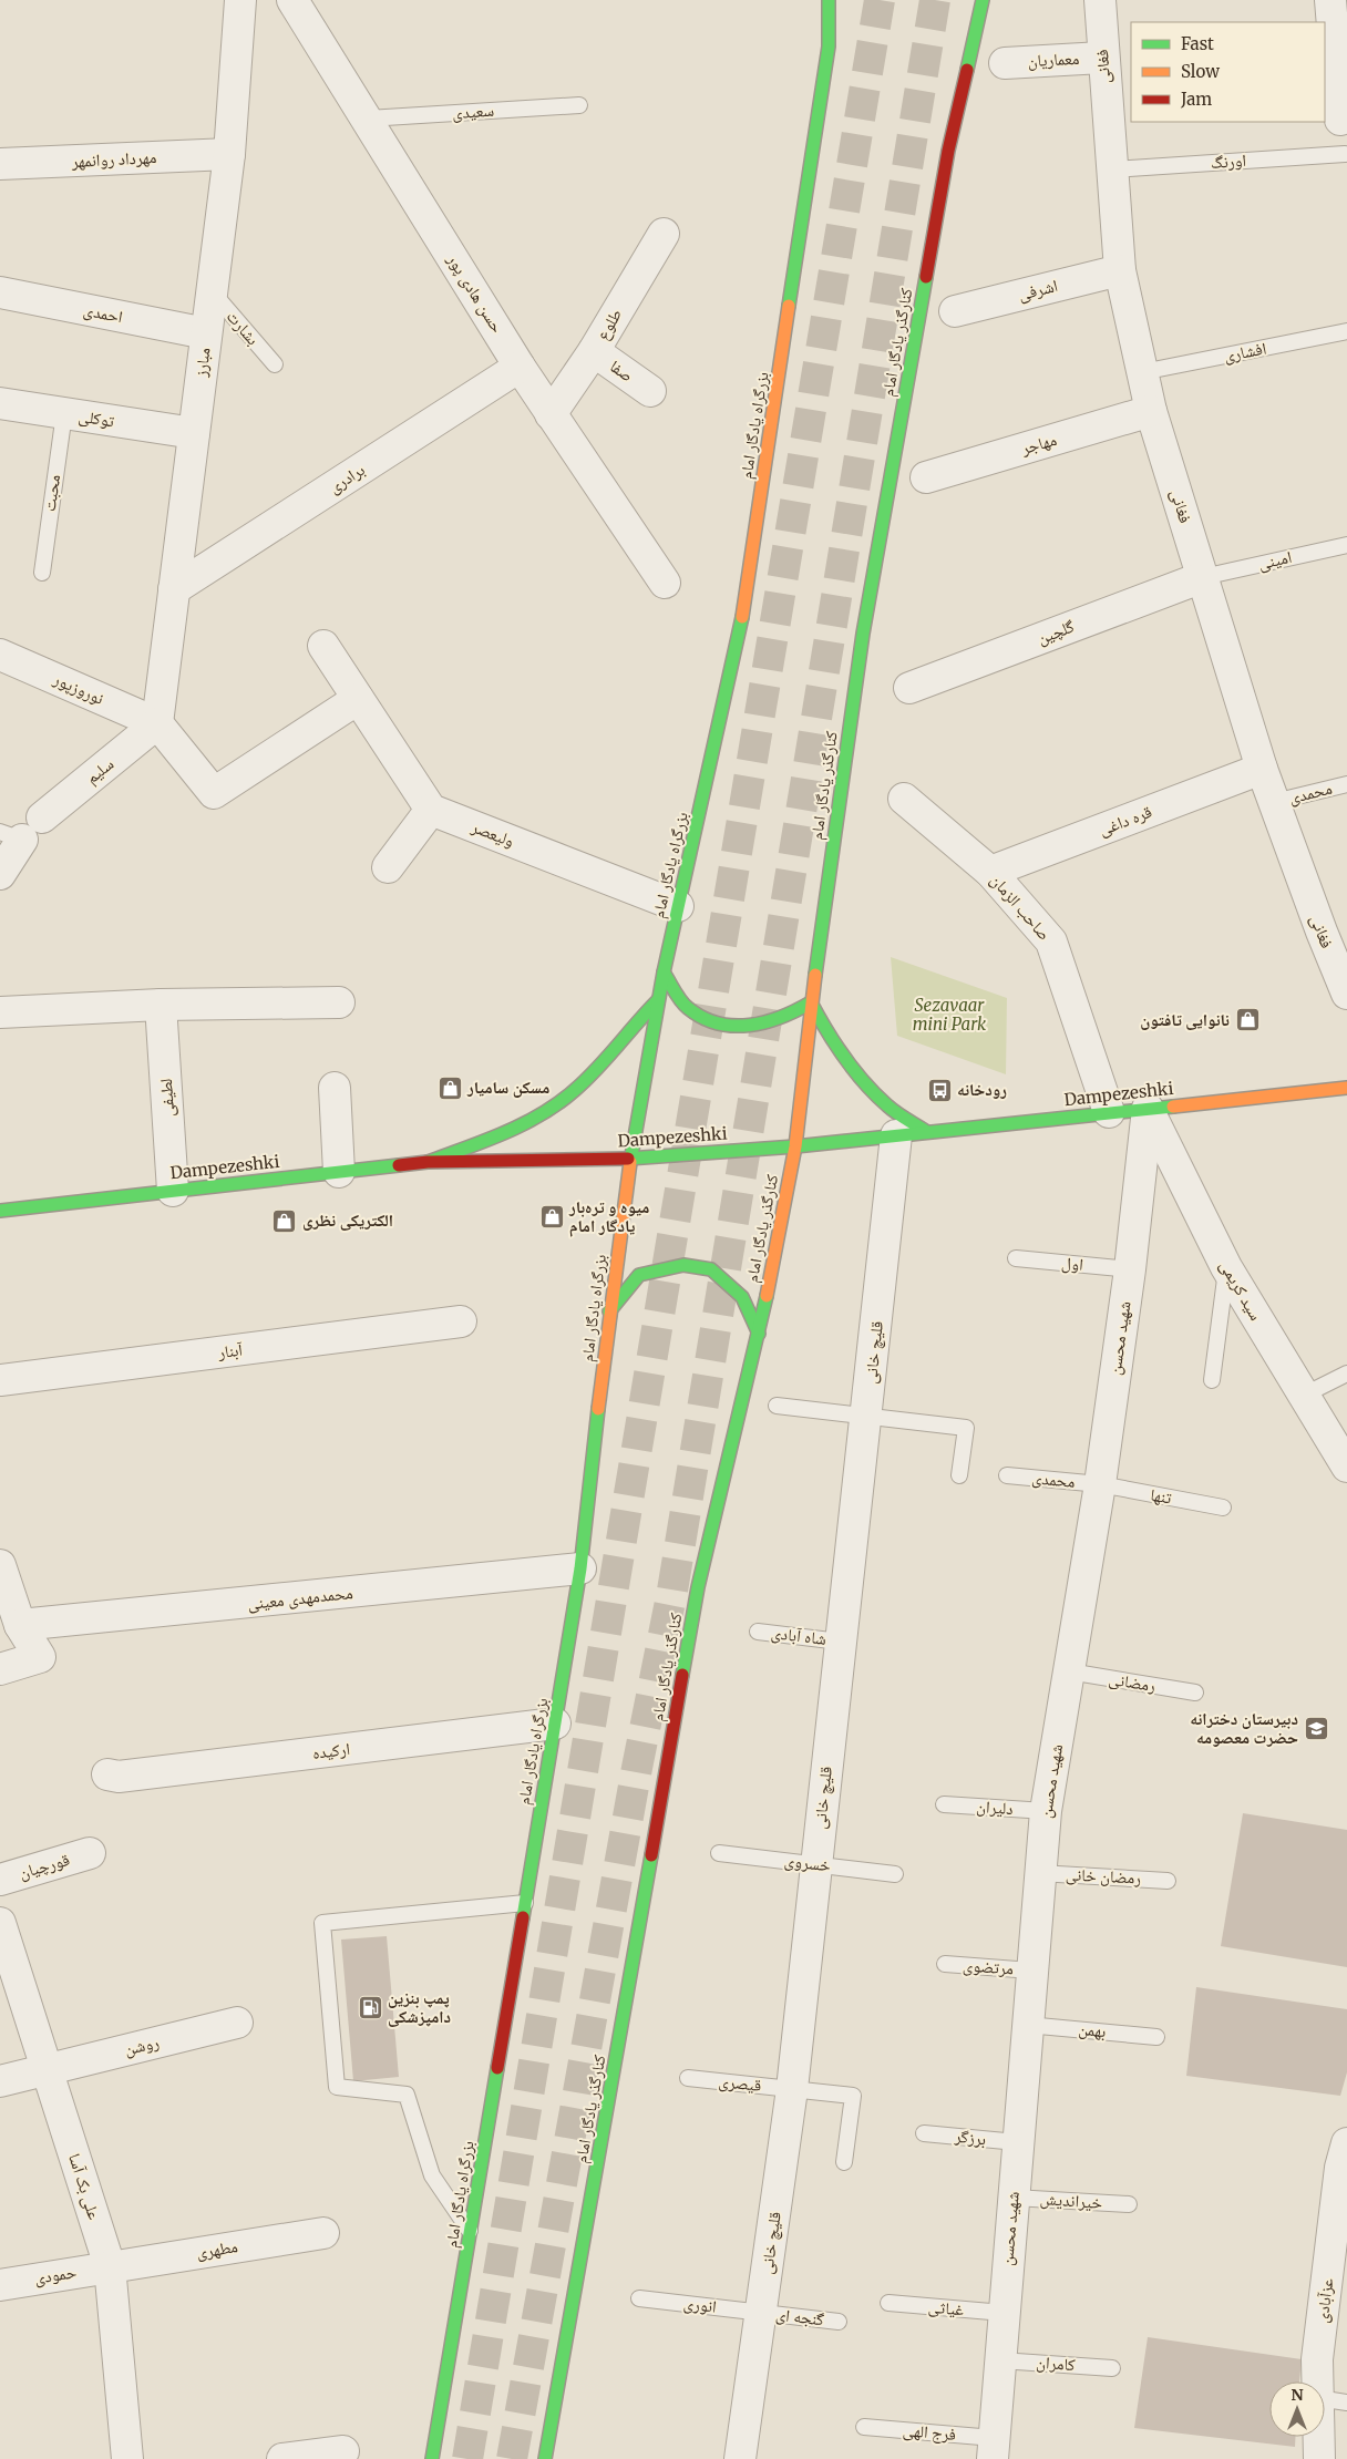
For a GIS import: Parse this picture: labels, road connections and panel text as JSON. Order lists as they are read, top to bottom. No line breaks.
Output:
{"streets":{"main road":["کنارگذر یادگار امام","بزرگراه یادگار امام","Dampezeshki"],"street":["معماریان","فغانی","مهرداد روانمهر","اشرفی","حسن هادی پور","احمدی","طلوع","مبارز","صفا","توکلی","مهاجر","برادری","گلچین","نوروزپور","سلیم","قره داغی","ولیعصر","صاحب الزمان","لطیفی","سید کریمی","شهید محسن","آبنار","قلیچ خانی","محمدمهدی معینی","ارکیده","قورچیان","روشن","علی بک آسا","مطهری","حمودی","عزآبادی"],"lane":["سعیدی","اورنگ","بشارت","افشاری","محبت","امینی","محمدی","اول","تنها","شاه آبادی","رمضانی","دلیران","خسروی","رمضان خانی","مرتضوی","بهمن","قیصری","برزگر","خیراندیش","انوری","غیاثی","گنجه ای","کامران","فرج الهی"]},"crossings":[["معماریان","فغانی"],["فغانی","اورنگ"],["فغانی","اشرفی"],["فغانی","افشاری"],["فغانی","مهاجر"],["فغانی","امینی"],["فغانی","گلچین"],["فغانی","محمدی"],["فغانی","قره داغی"],["سعیدی","حسن هادی پور"],["مهرداد روانمهر","مبارز"],["حسن هادی پور","طلوع"],["حسن هادی پور","برادری"],["احمدی","مبارز"],["طلوع","صفا"],["بشارت","مبارز"],["کنارگذر یادگار امام","Dampezeshki"],["مبارز","توکلی"],["مبارز","برادری"],["مبارز","نوروزپور"],["مبارز","سلیم"],["توکلی","محبت"],["بزرگراه یادگار امام","ولیعصر"],["بزرگراه یادگار امام","Dampezeshki"],["بزرگراه یادگار امام","محمدمهدی معینی"],["بزرگراه یادگار امام","ارکیده"],["امینی","گلچین"],["نوروزپور","سلیم"],["محمدی","شهید محسن"],["محمدی","تنها"],["قره داغی","صاحب الزمان"],["صاحب الزمان","Dampezeshki"],["Dampezeshki","لطیفی"],["Dampezeshki","سید کریمی"],["Dampezeshki","شهید محسن"],["Dampezeshki","قلیچ خانی"],["اول","شهید محسن"],["سید کریمی","شهید محسن"],["شهید محسن","تنها"],["شهید محسن","رمضانی"],["شهید محسن","دلیران"],["شهید محسن","رمضان خانی"],["شهید محسن","مرتضوی"],["شهید محسن","بهمن"],["شهید محسن","برزگر"],["شهید محسن","خیراندیش"],["شهید محسن","غیاثی"],["شهید محسن","کامران"],["شهید محسن","فرج الهی"],["قلیچ خانی","شاه آبادی"],["قلیچ خانی","خسروی"],["قلیچ خانی","قیصری"],["قلیچ خانی","انوری"],["قلیچ خانی","گنجه ای"],["روشن","علی بک آسا"],["علی بک آسا","مطهری"],["علی بک آسا","حمودی"],["مطهری","حمودی"],["انوری","گنجه ای"]],"parks":["Sezavaar mini Park"],"places":{"shop":["نانوایی تافتون","مسکن سامیار","میوه و تره‌بار یادگار امام","الکتریکی نظری"],"bus stop":["رودخانه"],"school or university":["دبیرستان دخترانه حضرت معصومه"],"fuel station":["پمپ بنزین دامپزشکی"]},"legend":["Fast","Slow","Jam"],"north":"top"}
